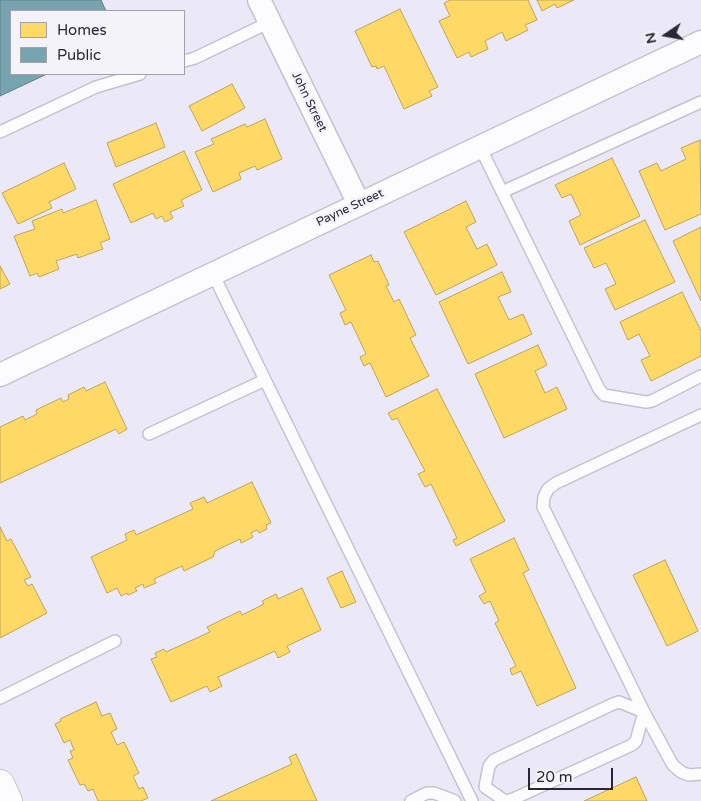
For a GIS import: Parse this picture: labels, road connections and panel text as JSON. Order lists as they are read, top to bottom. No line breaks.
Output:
{"streets":{"street":["John Street","Payne Street"]},"crossings":[["John Street","Payne Street"]],"legend":["Homes","Public"],"scale_bar":"20 m","north":"left"}
